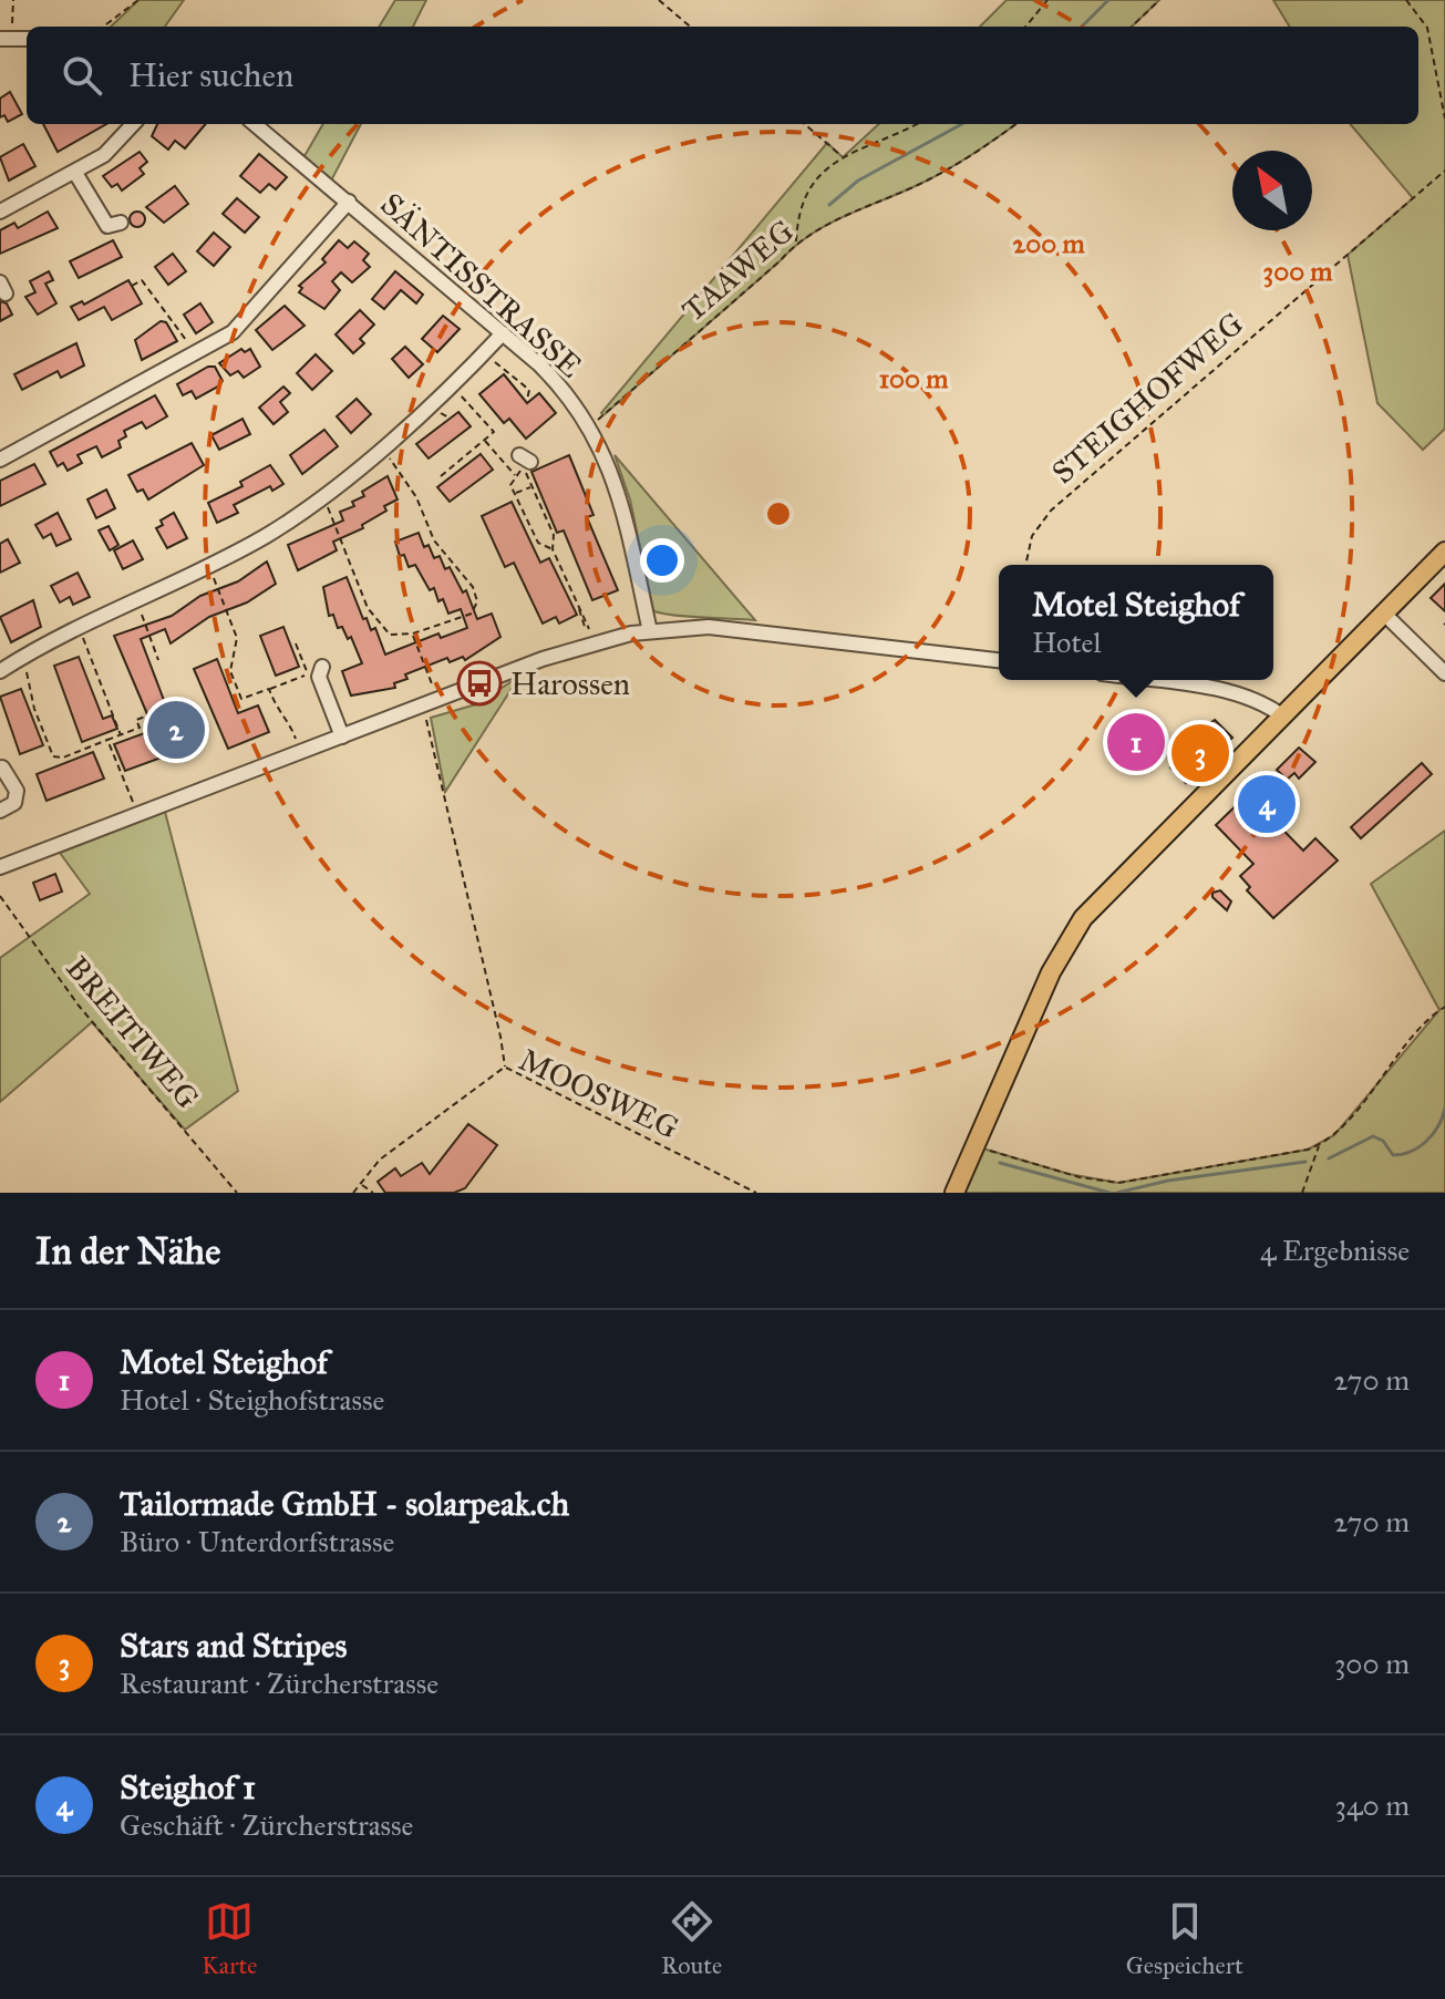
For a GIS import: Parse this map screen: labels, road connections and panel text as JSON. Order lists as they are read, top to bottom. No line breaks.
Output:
{"streets":{"street":["SÄNTISSTRASSE"],"path":["TAAWEG","STEIGHOFWEG","BREITIWEG","MOOSWEG"]},"crossings":[["TAAWEG","SÄNTISSTRASSE"]],"places":{"bus stop":["Harossen"]},"north":"top left","page":{"search":"Hier suchen","popup":["Motel Steighof","Hotel"],"pins":["2","1","3","4"],"heading":["In der Nähe","4 Ergebnisse"],"list":[{"mark":"1","name":"Motel Steighof","note":"Hotel · Steighofstrasse","value":"270 m"},{"mark":"2","name":"Tailormade GmbH - solarpeak.ch","note":"Büro · Unterdorfstrasse","value":"270 m"},{"mark":"3","name":"Stars and Stripes","note":"Restaurant · Zürcherstrasse","value":"300 m"},{"mark":"4","name":"Steighof 1","note":"Geschäft · Zürcherstrasse","value":"340 m"}],"nav":["Karte","Route","Gespeichert"]},"rings":["200 m","300 m","100 m"]}
